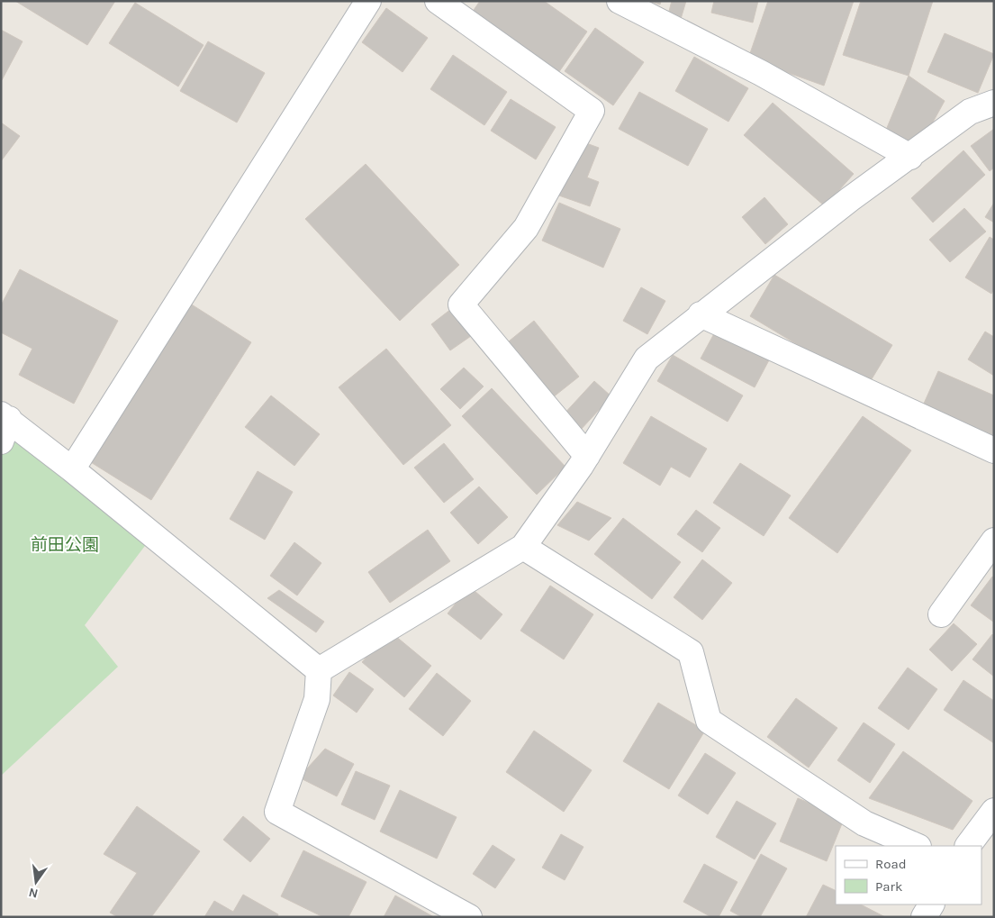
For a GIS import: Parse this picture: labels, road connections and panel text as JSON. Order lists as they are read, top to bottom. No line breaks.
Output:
{"parks":["前田公園"],"legend":["Road","Park"],"north":"bottom"}
